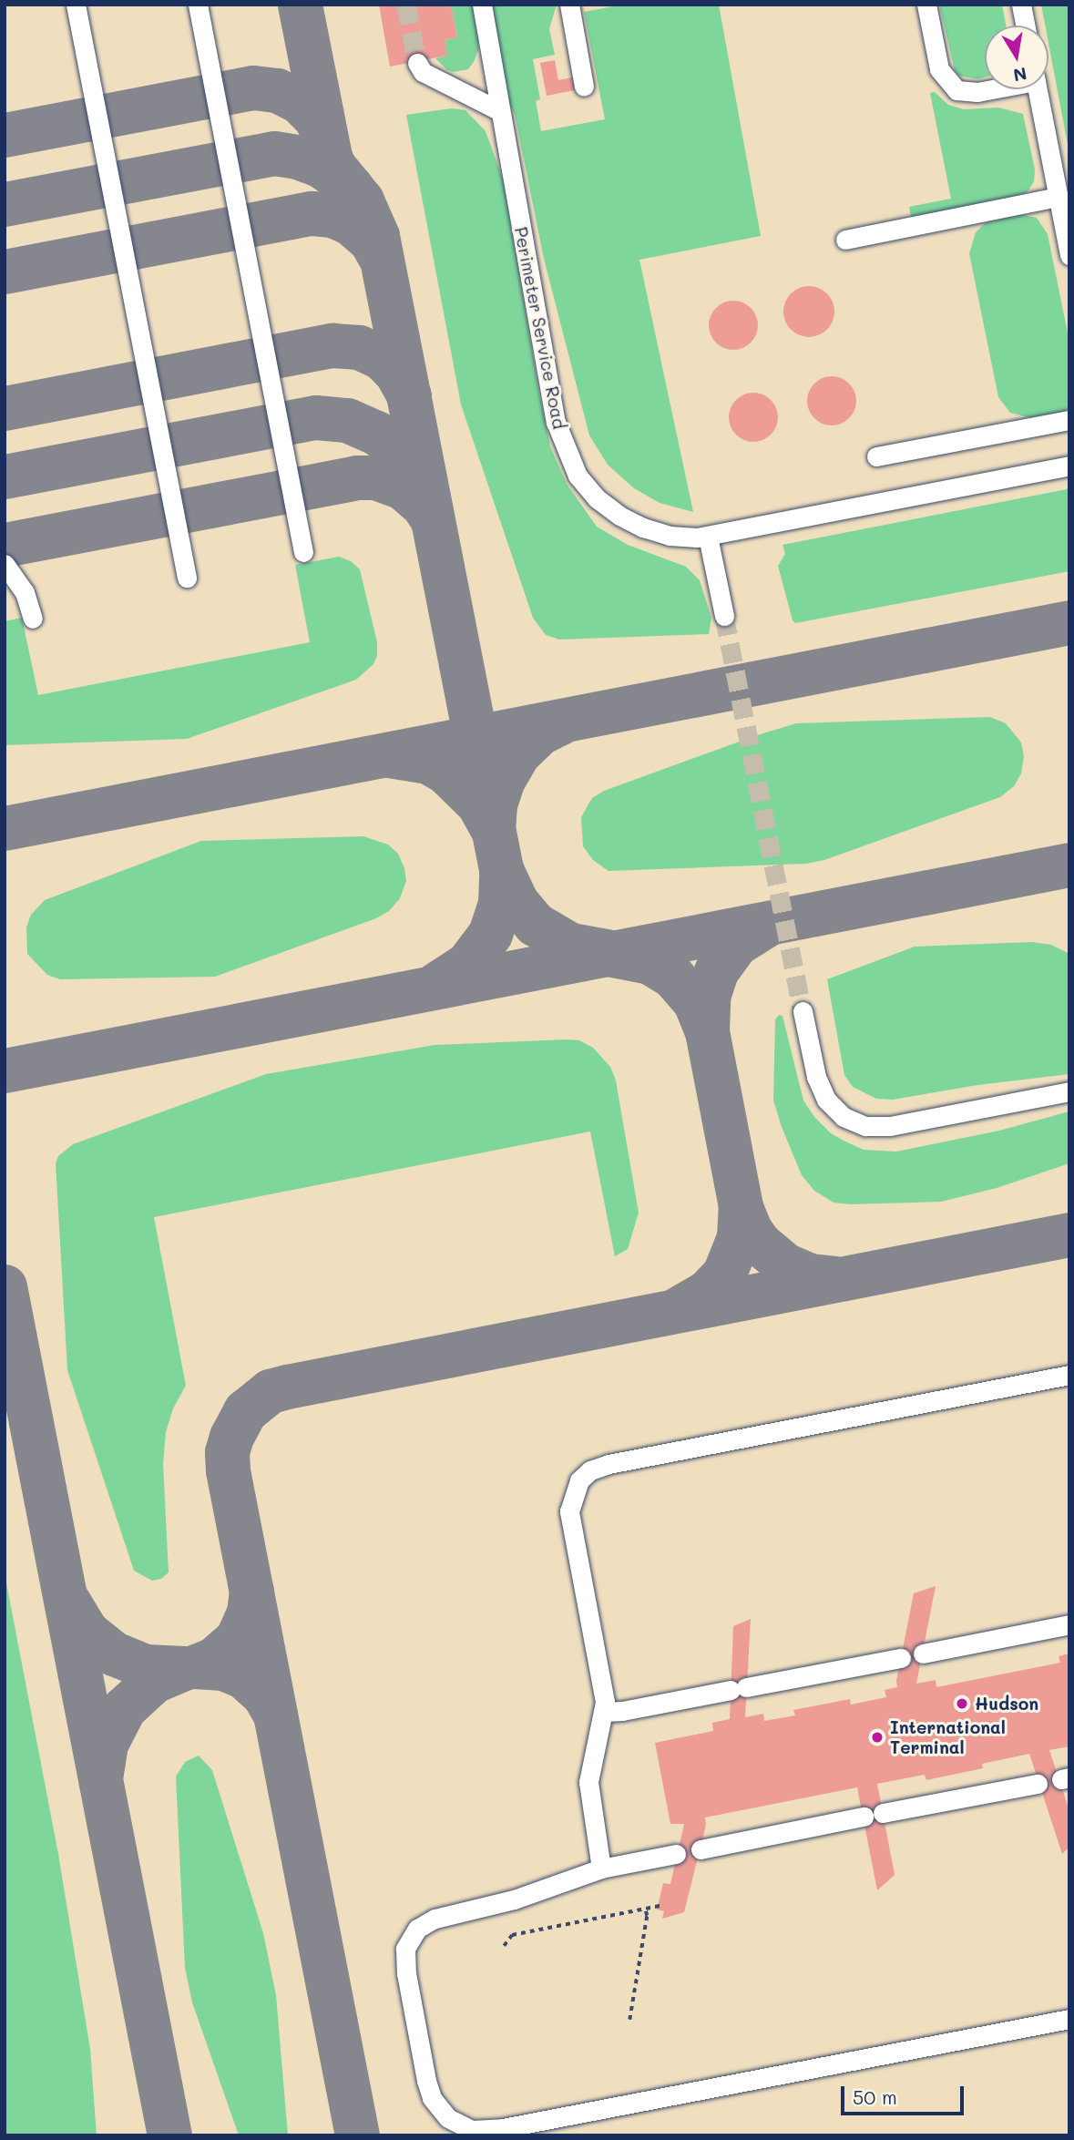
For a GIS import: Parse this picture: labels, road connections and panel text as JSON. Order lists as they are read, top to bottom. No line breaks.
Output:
{"streets":{"street":["Perimeter Service Road"]},"places":["Hudson","International Terminal"],"scale_bar":"50 m","north":"bottom"}
